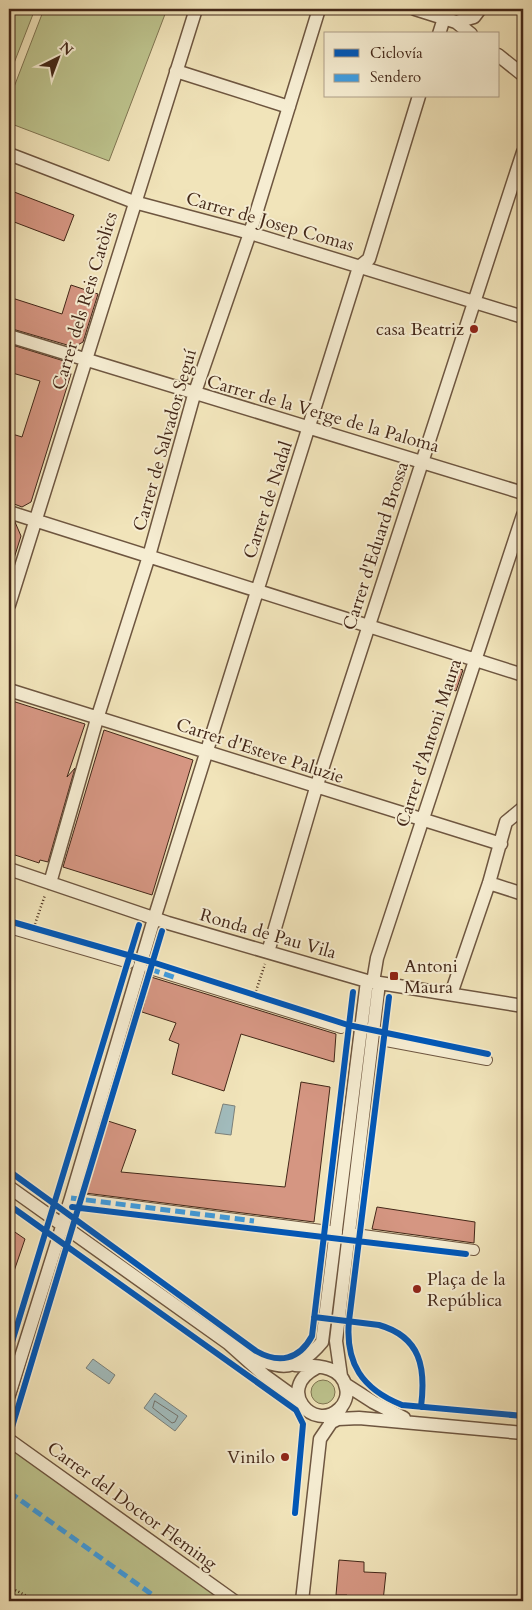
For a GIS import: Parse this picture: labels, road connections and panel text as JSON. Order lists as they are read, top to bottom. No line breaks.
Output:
{"streets":{"street":["Carrer de Josep Comas","Carrer dels Reis Catòlics","Carrer de la Verge de la Paloma","Carrer de Salvador Seguí","Carrer de Nadal","Carrer d'Eduard Brossa","Carrer d'Antoni Maura","Carrer d'Esteve Paluzie","Ronda de Pau Vila","Carrer del Doctor Fleming"]},"crossings":[["Carrer de Josep Comas","Carrer dels Reis Catòlics"],["Carrer de Josep Comas","Carrer de Salvador Seguí"],["Carrer de Josep Comas","Carrer de Nadal"],["Carrer de Josep Comas","Carrer d'Eduard Brossa"],["Carrer dels Reis Catòlics","Carrer de la Verge de la Paloma"],["Carrer de la Verge de la Paloma","Carrer de Salvador Seguí"],["Carrer de la Verge de la Paloma","Carrer de Nadal"],["Carrer de la Verge de la Paloma","Carrer d'Eduard Brossa"],["Carrer de Salvador Seguí","Carrer d'Esteve Paluzie"],["Carrer de Salvador Seguí","Ronda de Pau Vila"],["Carrer de Nadal","Carrer d'Esteve Paluzie"],["Carrer de Nadal","Ronda de Pau Vila"],["Carrer d'Eduard Brossa","Carrer d'Esteve Paluzie"],["Carrer d'Eduard Brossa","Ronda de Pau Vila"],["Carrer d'Antoni Maura","Carrer d'Esteve Paluzie"],["Carrer d'Antoni Maura","Ronda de Pau Vila"]],"places":{"other":["casa Beatriz","Plaça de la República","Vinilo"],"transit":["Antoni Maura"]},"legend":["Ciclovía","Sendero"],"north":"top right"}
